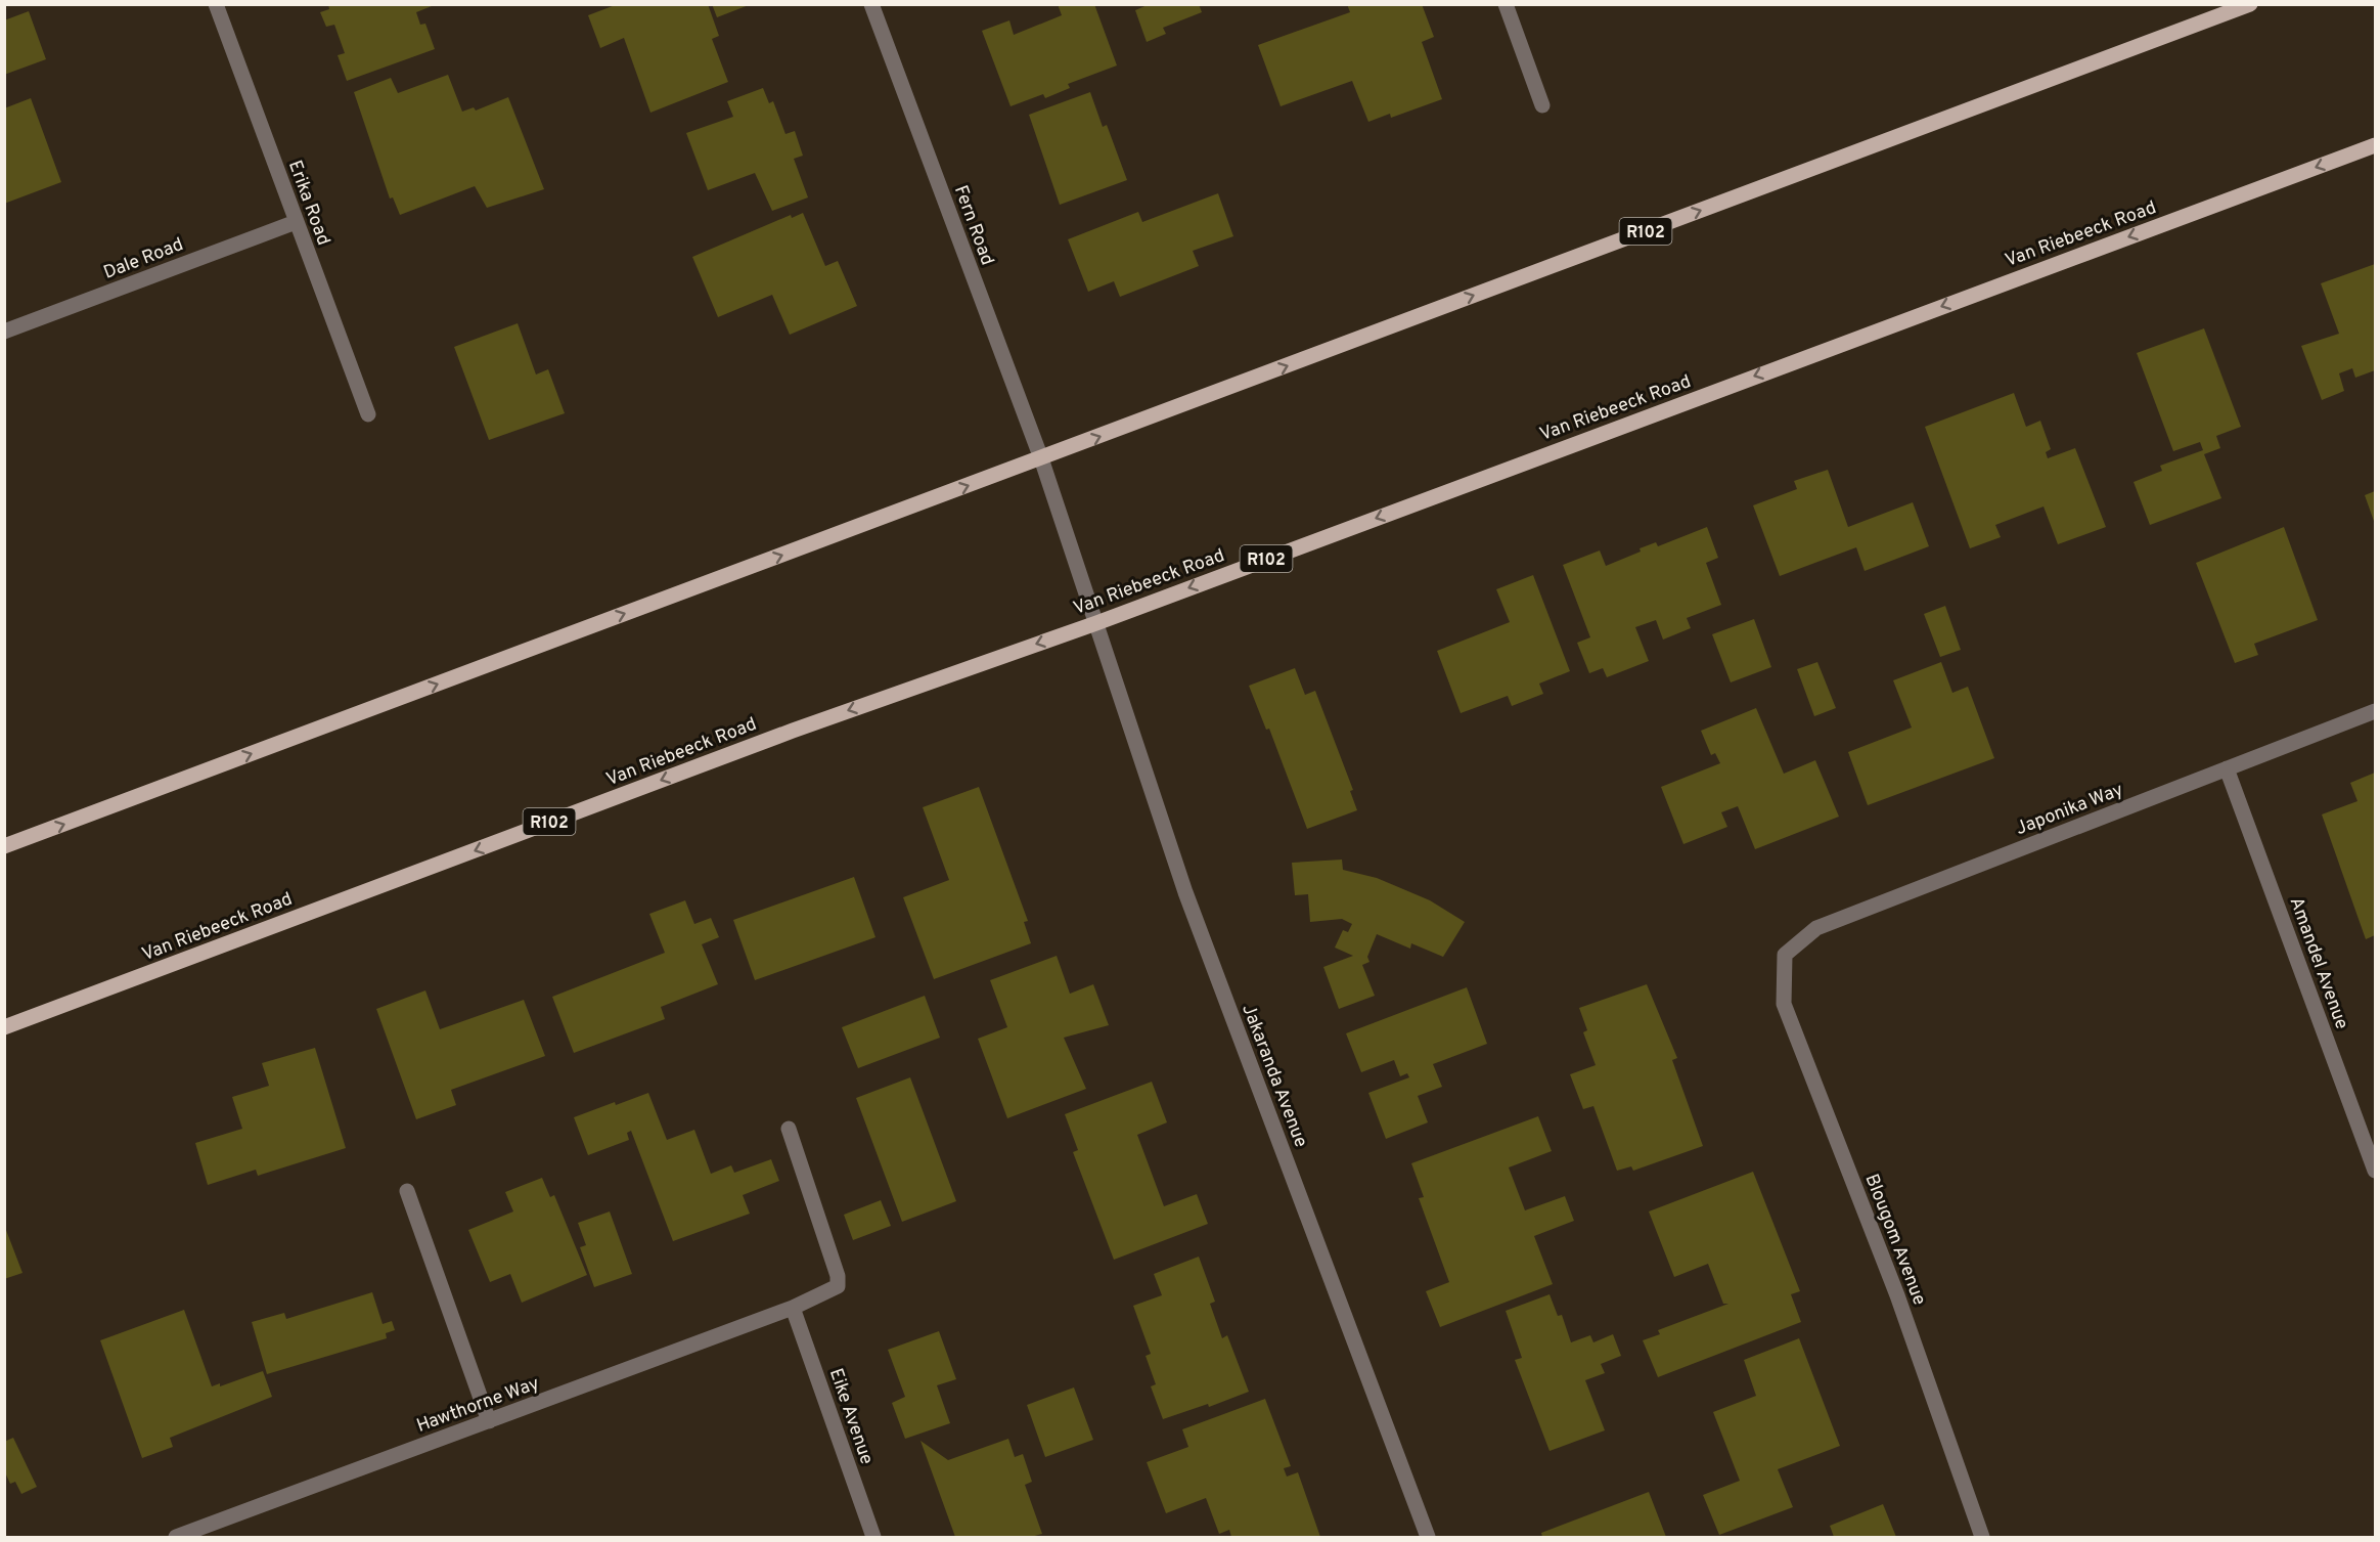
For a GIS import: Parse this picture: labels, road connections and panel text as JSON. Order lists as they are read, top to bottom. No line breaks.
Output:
{"streets":{"main road":["R102","Van Riebeeck Road"],"street":["Erika Road","Fern Road","Dale Road","Japonika Way","Amandel Avenue","Jakaranda Avenue","Blougom Avenue","Hawthorne Way","Eike Avenue"]},"crossings":[["Erika Road","Dale Road"],["Fern Road","R102"],["Fern Road","Van Riebeeck Road"],["Fern Road","Jakaranda Avenue"],["Van Riebeeck Road","Jakaranda Avenue"],["Japonika Way","Amandel Avenue"],["Japonika Way","Blougom Avenue"],["Hawthorne Way","Eike Avenue"]],"one_way":["Van Riebeeck Road"]}
